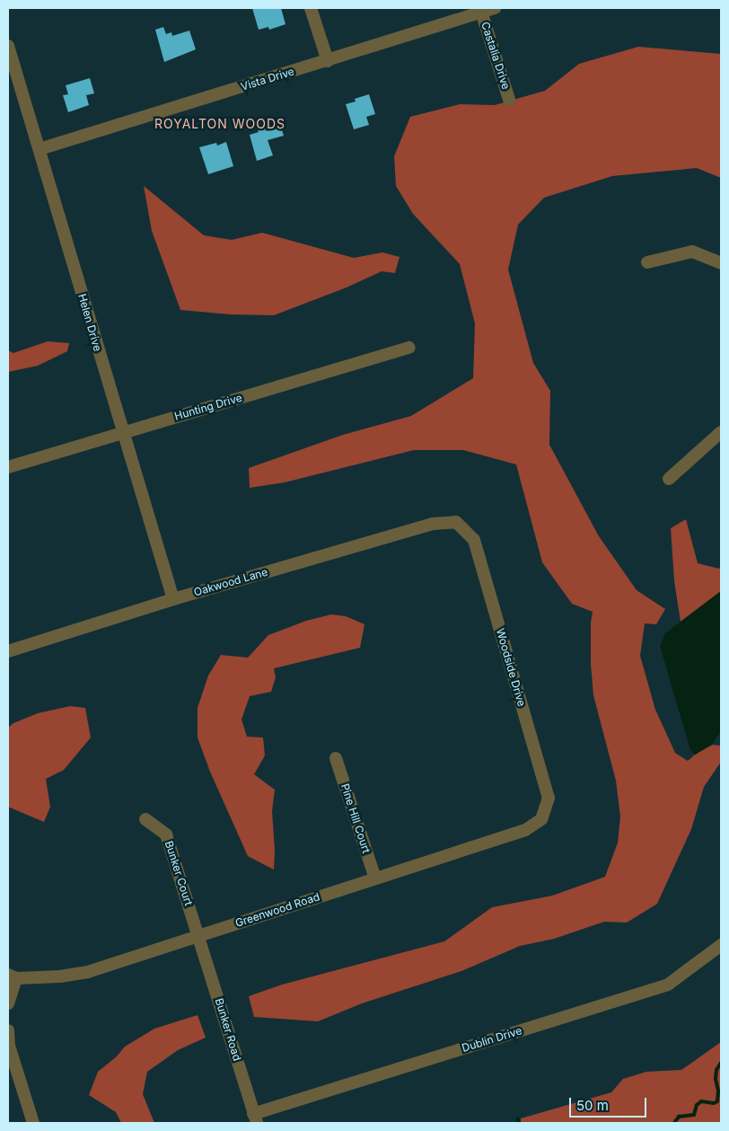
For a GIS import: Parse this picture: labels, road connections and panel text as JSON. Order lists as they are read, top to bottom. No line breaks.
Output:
{"streets":{"street":["Castalia Drive","Vista Drive","Helen Drive","Hunting Drive","Oakwood Lane","Woodside Drive","Pine Hill Court","Bunker Court","Greenwood Road","Bunker Road","Dublin Drive"]},"crossings":[["Castalia Drive","Vista Drive"],["Vista Drive","Helen Drive"],["Helen Drive","Hunting Drive"],["Helen Drive","Oakwood Lane"],["Oakwood Lane","Woodside Drive"],["Woodside Drive","Greenwood Road"],["Pine Hill Court","Greenwood Road"],["Bunker Court","Greenwood Road"],["Bunker Court","Bunker Road"],["Greenwood Road","Bunker Road"],["Bunker Road","Dublin Drive"]],"districts":["ROYALTON WOODS"],"scale_bar":"50 m"}
